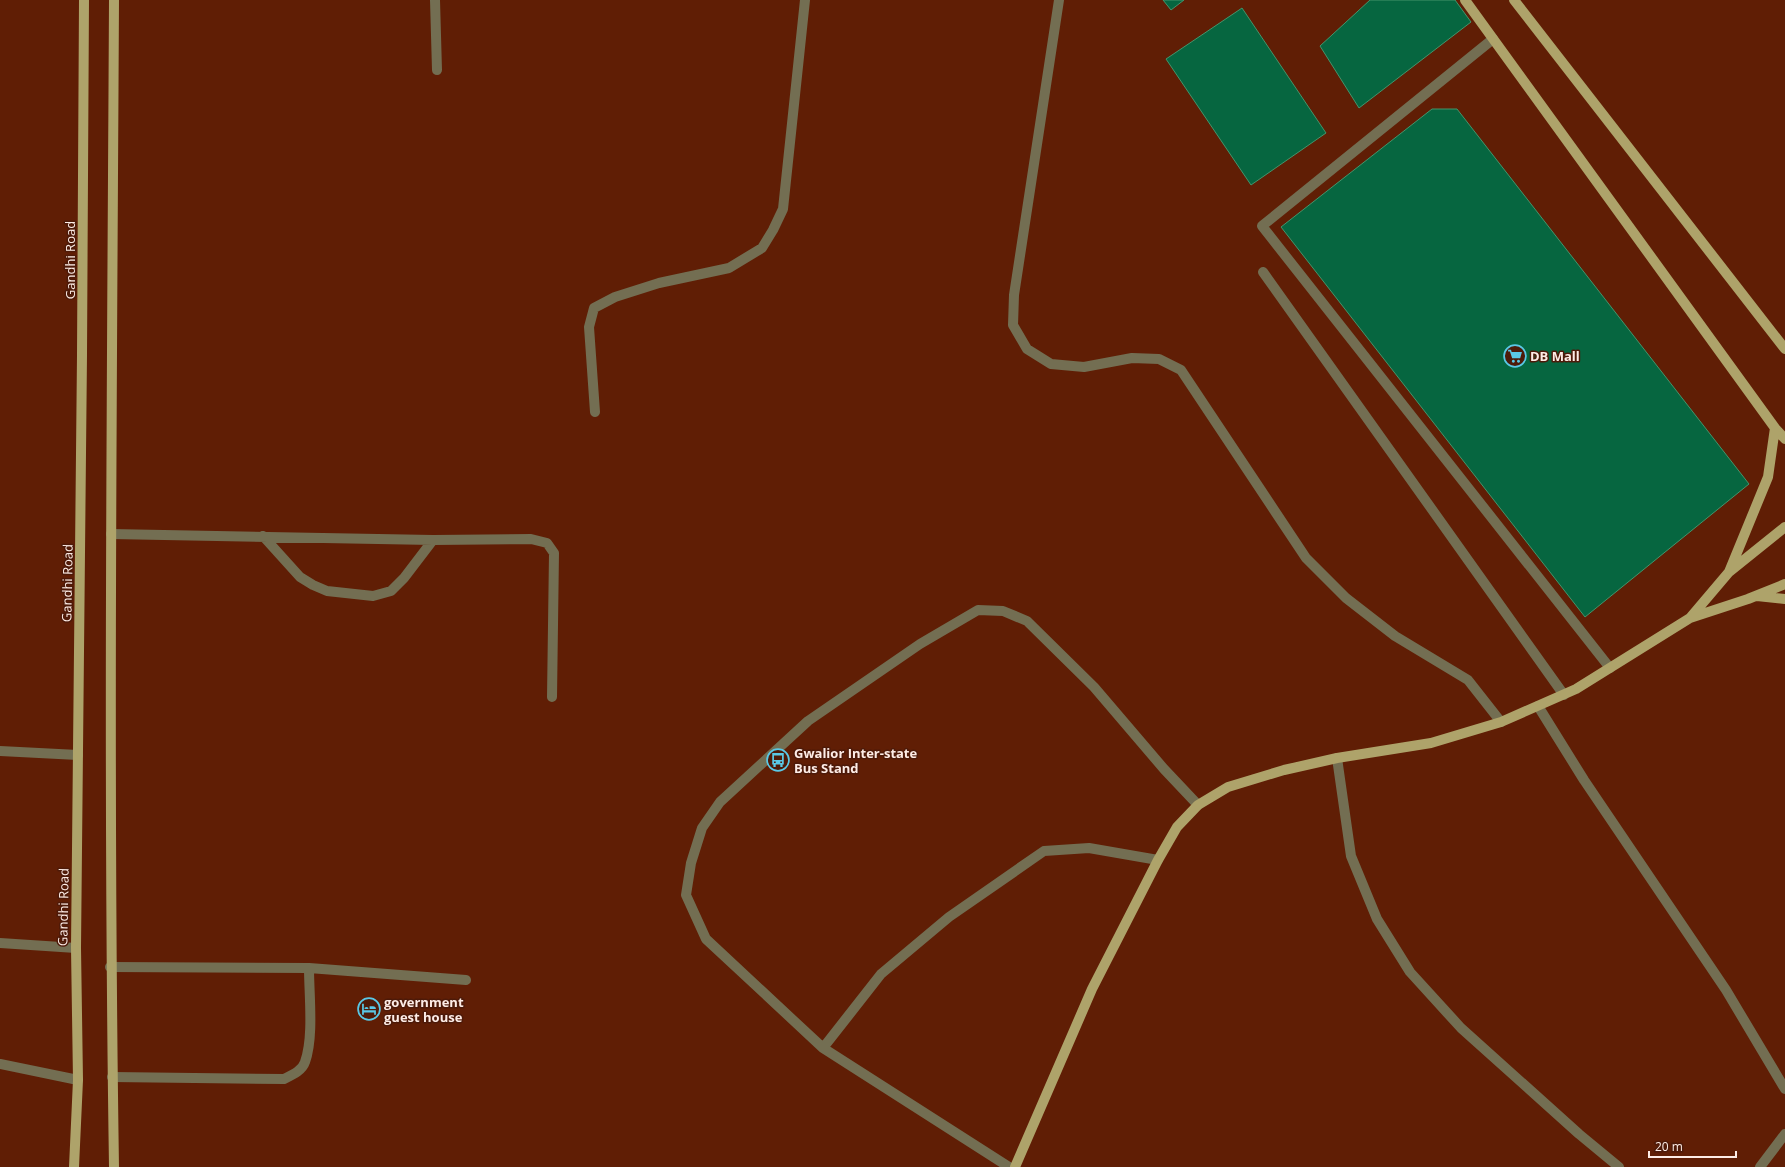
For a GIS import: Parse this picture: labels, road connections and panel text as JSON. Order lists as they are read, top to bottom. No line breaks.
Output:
{"streets":{"main road":["Gandhi Road"]},"places":{"supermarket":["DB Mall"],"bus stop":["Gwalior Inter-state Bus Stand"],"hotel":["government guest house"]},"scale_bar":"20 m"}
